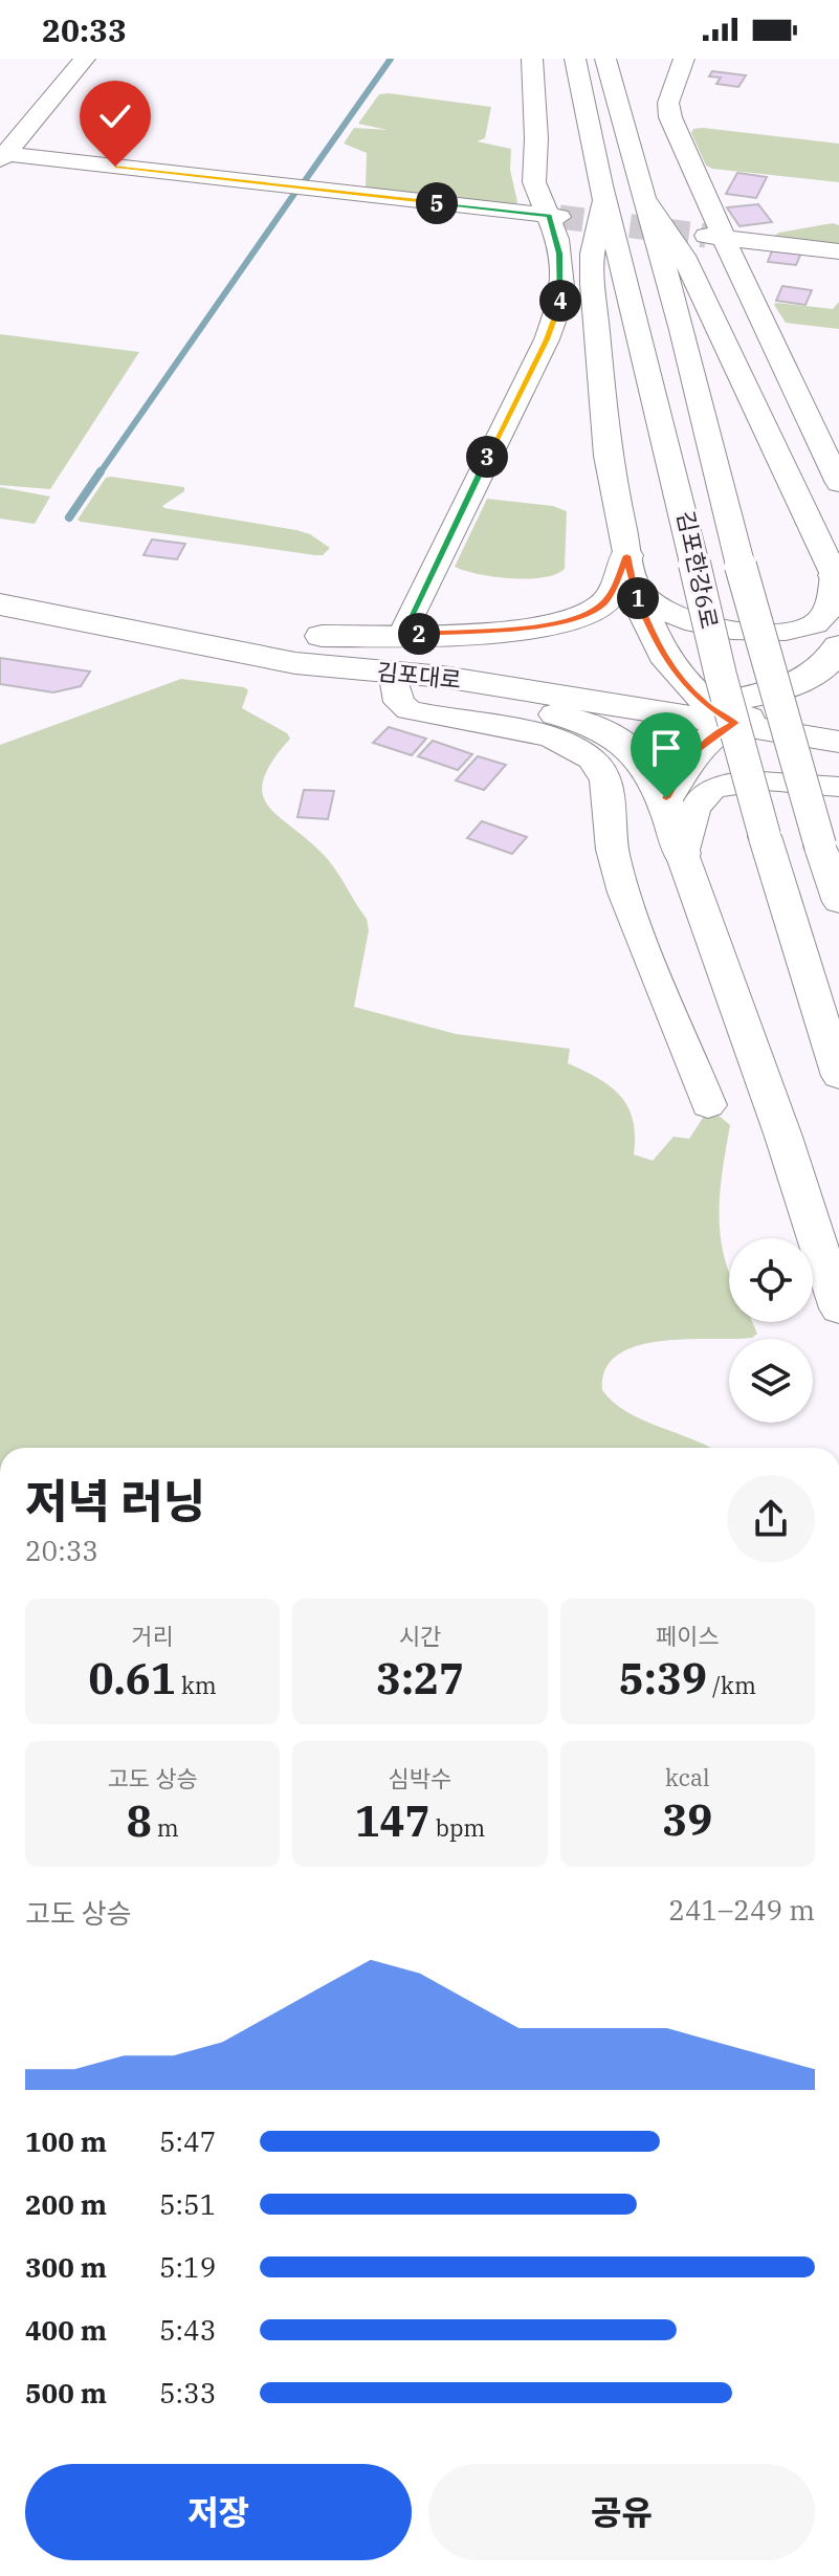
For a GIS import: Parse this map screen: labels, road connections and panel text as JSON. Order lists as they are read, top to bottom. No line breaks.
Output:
{"streets":{"main road":["김포대로"],"street":["김포한강6로"]},"page":{"status":"20:33","pins":["5","4","3","1","2"],"heading":["저녁 러닝","20:33"],"stats":[["거리","0.61 km"],["시간","3:27"],["페이스","5:39 /km"],["고도 상승","8 m"],["심박수","147 bpm"],["kcal","39"]],"chart":["고도 상승","241–249 m"],"list":[{"name":"100 m","note":"5:47"},{"name":"200 m","note":"5:51"},{"name":"300 m","note":"5:19"},{"name":"400 m","note":"5:43"},{"name":"500 m","note":"5:33"}],"buttons":["저장","공유"]}}
